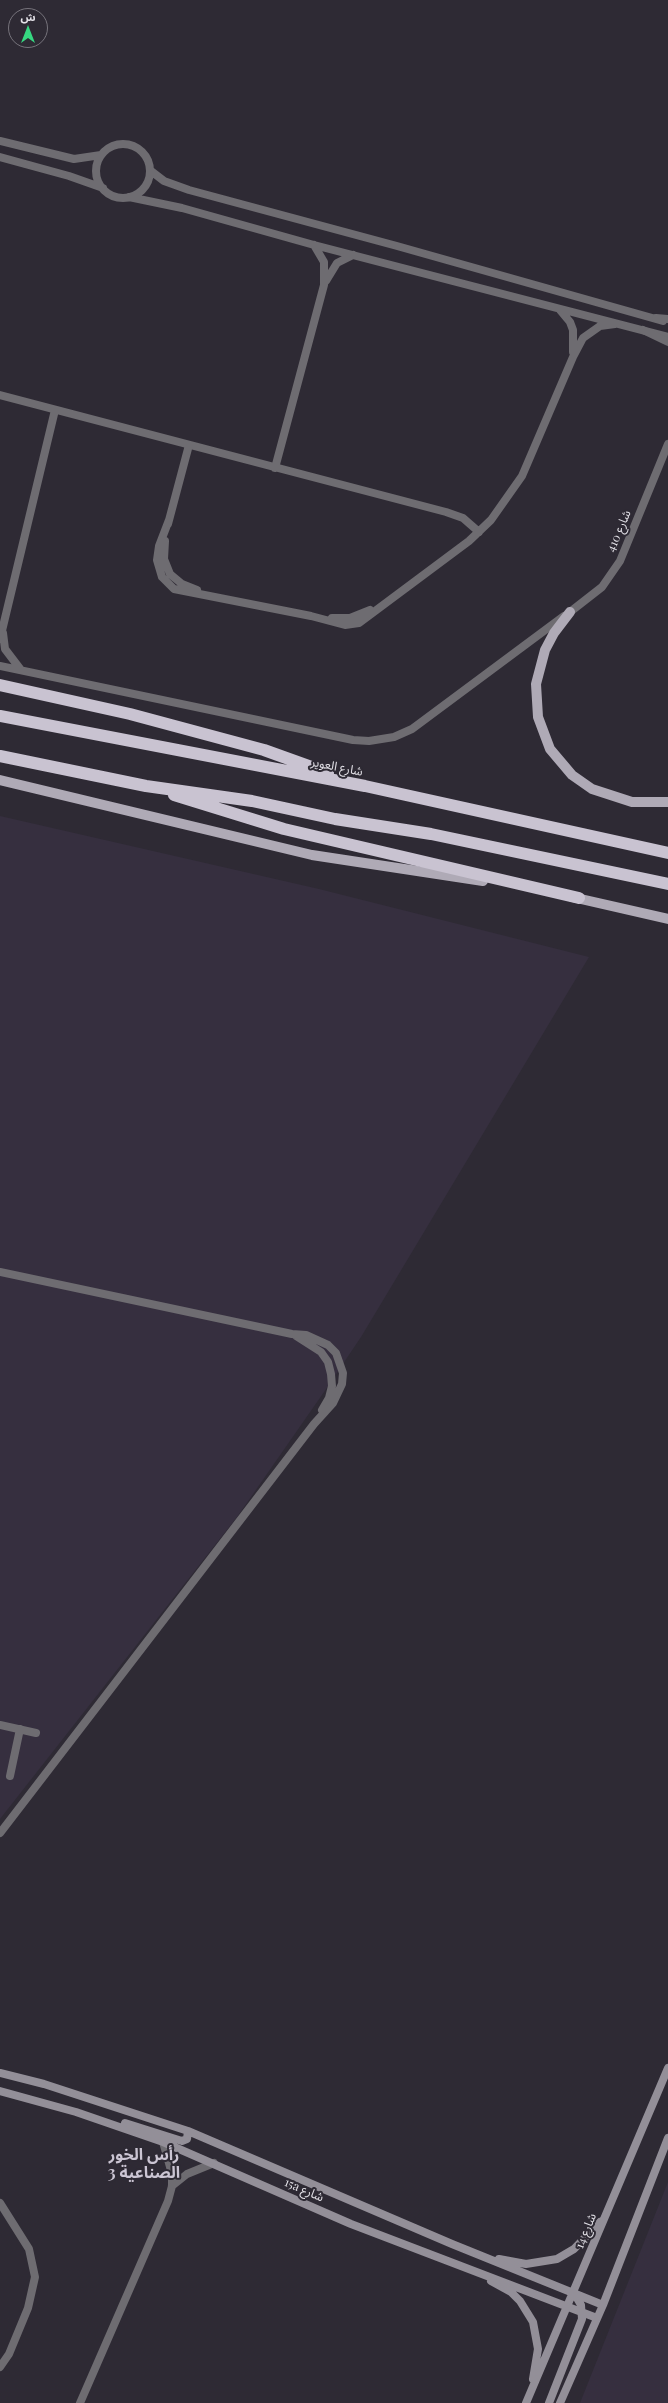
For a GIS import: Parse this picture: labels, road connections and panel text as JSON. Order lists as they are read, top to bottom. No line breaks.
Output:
{"streets":{"highway":["شارع العوير"],"main road":["15a شارع","شارع 14"],"street":["شارع 410"]},"crossings":[["15a شارع","شارع 14"]],"districts":["رأس الخور الصناعية 3"],"north":"top"}
